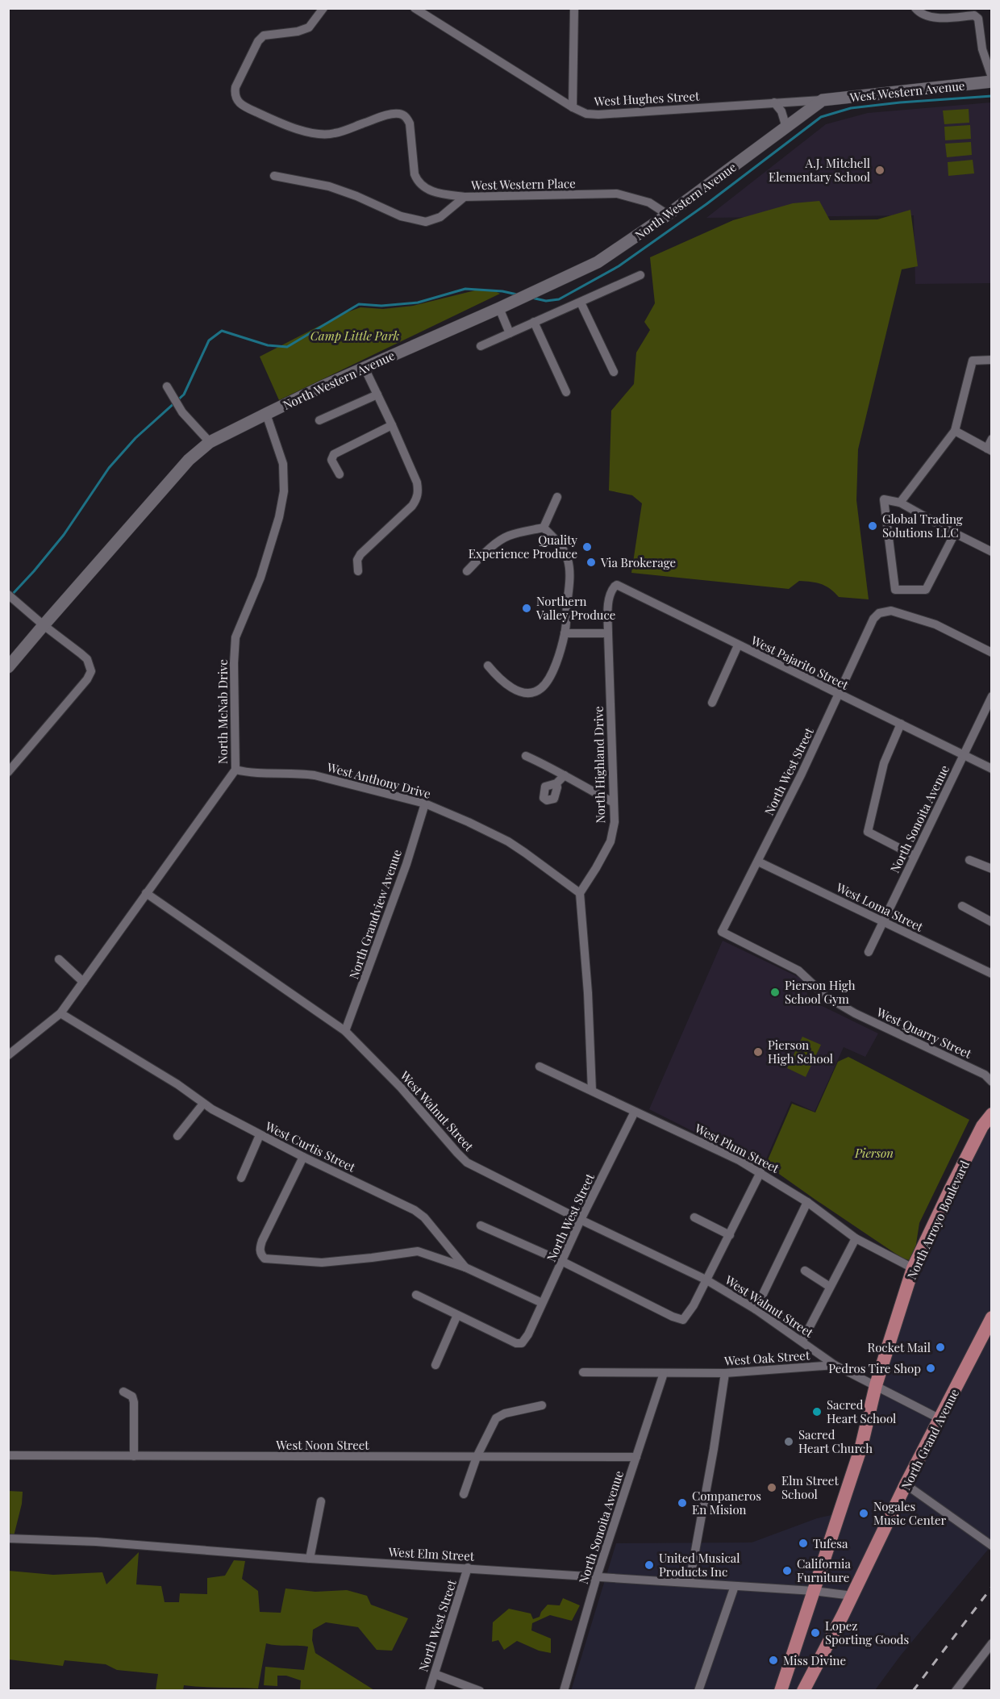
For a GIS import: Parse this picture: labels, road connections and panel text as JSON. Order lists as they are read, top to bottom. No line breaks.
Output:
{"streets":{"main road":["North Arroyo Boulevard","North Grand Avenue"],"street":["West Western Avenue","West Hughes Street","West Western Place","North Western Avenue","West Pajarito Street","North McNab Drive","North Highland Drive","North West Street","West Anthony Drive","North Sonoita Avenue","West Loma Street","North Grandview Avenue","West Quarry Street","West Walnut Street","West Curtis Street","West Plum Street","West Oak Street","West Noon Street","West Elm Street"]},"crossings":[["West Western Avenue","West Hughes Street"],["West Western Avenue","North Western Avenue"],["West Hughes Street","North Western Avenue"],["West Western Place","North Western Avenue"],["North Western Avenue","North McNab Drive"],["West Pajarito Street","North Highland Drive"],["West Pajarito Street","North West Street"],["West Pajarito Street","North Sonoita Avenue"],["North McNab Drive","West Anthony Drive"],["North McNab Drive","West Walnut Street"],["North McNab Drive","West Curtis Street"],["North Highland Drive","West Anthony Drive"],["North West Street","West Loma Street"],["North West Street","West Quarry Street"],["North West Street","West Walnut Street"],["North West Street","West Curtis Street"],["North West Street","West Plum Street"],["North West Street","West Elm Street"],["West Anthony Drive","North Grandview Avenue"],["North Sonoita Avenue","West Loma Street"],["North Sonoita Avenue","West Oak Street"],["North Sonoita Avenue","West Noon Street"],["North Sonoita Avenue","West Elm Street"],["North Grandview Avenue","West Walnut Street"],["West Walnut Street","West Oak Street"],["West Plum Street","North Arroyo Boulevard"],["North Arroyo Boulevard","West Elm Street"],["North Grand Avenue","West Elm Street"]],"parks":["Camp Little Park","Pierson"],"places":["A.J. Mitchell Elementary School","Global Trading Solutions LLC","Quality Experience Produce","Via Brokerage","Northern Valley Produce","Pierson High School Gym","Pierson High School","Rocket Mail","Pedros Tire Shop","Sacred Heart School","Sacred Heart Church","Elm Street School","Companeros En Mision","Nogales Music Center","Tufesa","United Musical Products Inc","California Furniture","Lopez Sporting Goods","Miss Divine"]}
